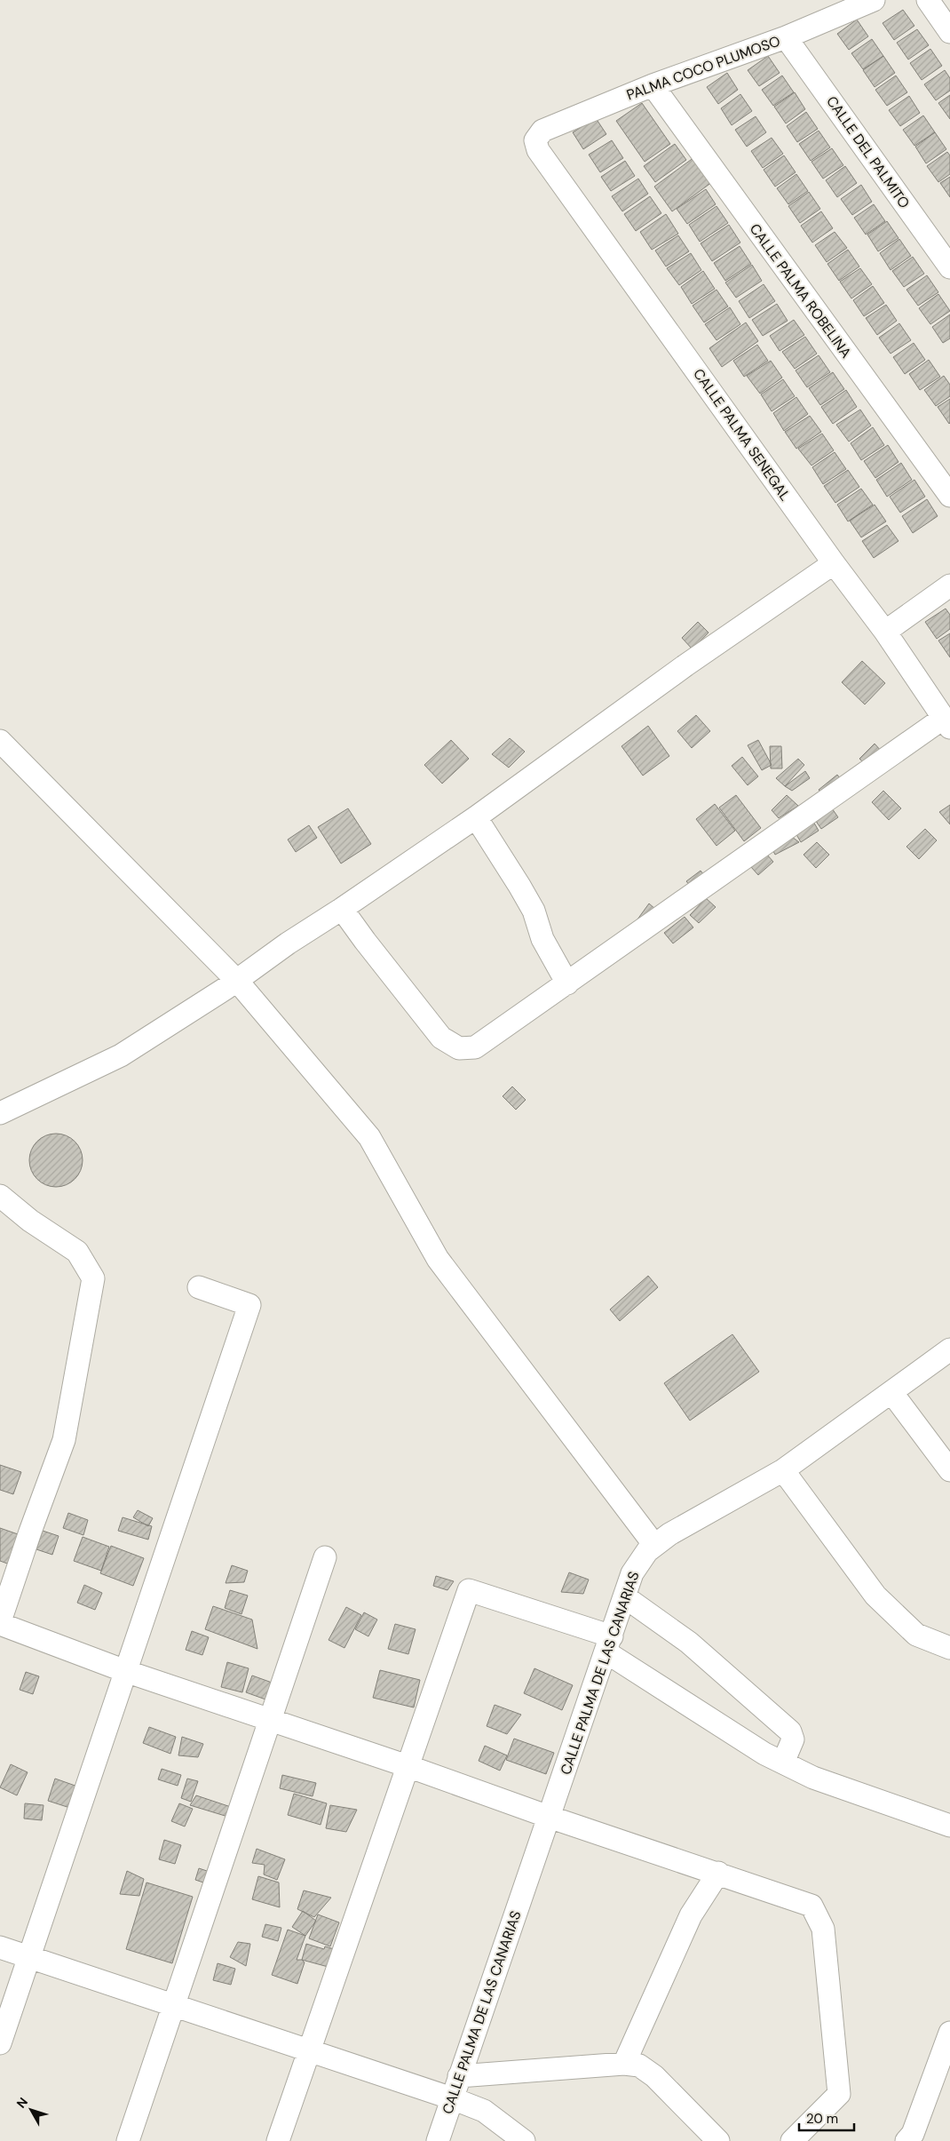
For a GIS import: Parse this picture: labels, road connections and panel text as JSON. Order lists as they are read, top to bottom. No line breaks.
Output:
{"streets":{"street":["PALMA COCO PLUMOSO","CALLE DEL PALMITO","CALLE PALMA ROBELINA","CALLE PALMA SENEGAL","CALLE PALMA DE LAS CANARIAS"]},"crossings":[["PALMA COCO PLUMOSO","CALLE DEL PALMITO"],["PALMA COCO PLUMOSO","CALLE PALMA ROBELINA"],["PALMA COCO PLUMOSO","CALLE PALMA SENEGAL"]],"scale_bar":"20 m","north":"top left"}
